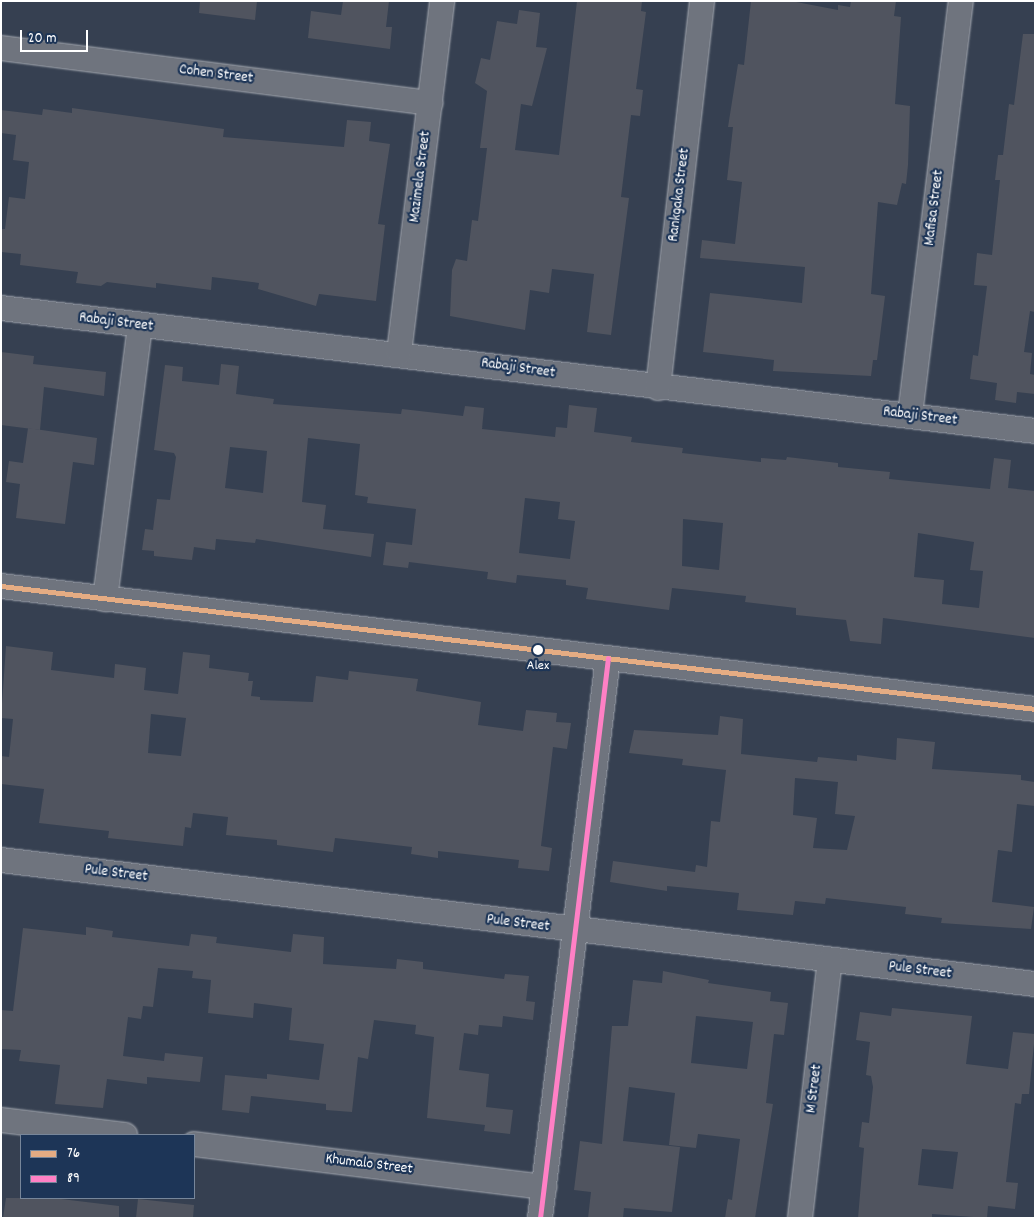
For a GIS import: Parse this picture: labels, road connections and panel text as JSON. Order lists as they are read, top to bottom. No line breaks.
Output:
{"streets":{"street":["Cohen Street","Mazimela Street","Rankgaka Street","Mafisa Street","Rabaji Street","Pule Street","M Street","Khumalo Street"]},"crossings":[["Cohen Street","Mazimela Street"],["Mazimela Street","Rabaji Street"],["Rankgaka Street","Rabaji Street"],["Mafisa Street","Rabaji Street"],["Pule Street","M Street"]],"places":["Alex"],"lines":["transit line 76","transit line 89"],"legend":["76","89"],"scale_bar":"20 m"}
